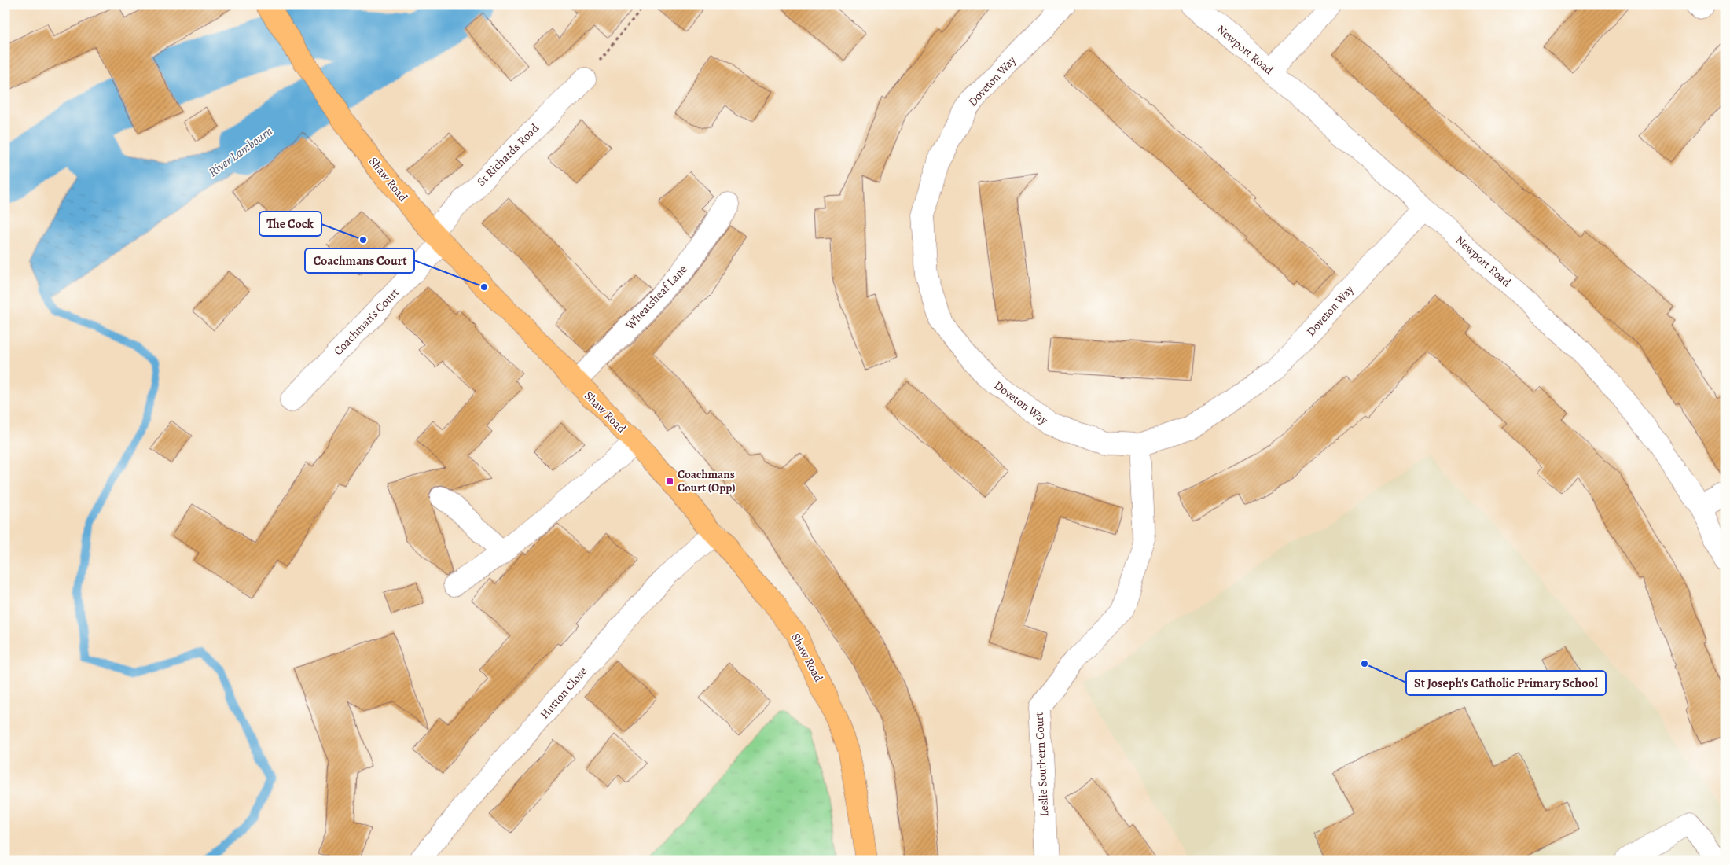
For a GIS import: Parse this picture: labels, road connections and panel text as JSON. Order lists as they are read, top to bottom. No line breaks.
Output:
{"streets":{"main road":["Shaw Road"],"street":["Newport Road","Doveton Way","St Richards Road","Wheatsheaf Lane","Coachman's Court","Hutton Close","Leslie Southern Court"]},"crossings":[["Newport Road","Doveton Way"],["Doveton Way","Leslie Southern Court"],["St Richards Road","Shaw Road"],["St Richards Road","Coachman's Court"],["Shaw Road","Wheatsheaf Lane"],["Shaw Road","Coachman's Court"],["Shaw Road","Hutton Close"]],"water":["River Lambourn"],"places":{"other":["The Cock","Coachmans Court","St Joseph's Catholic Primary School"],"transit":["Coachmans Court (Opp)"]}}
